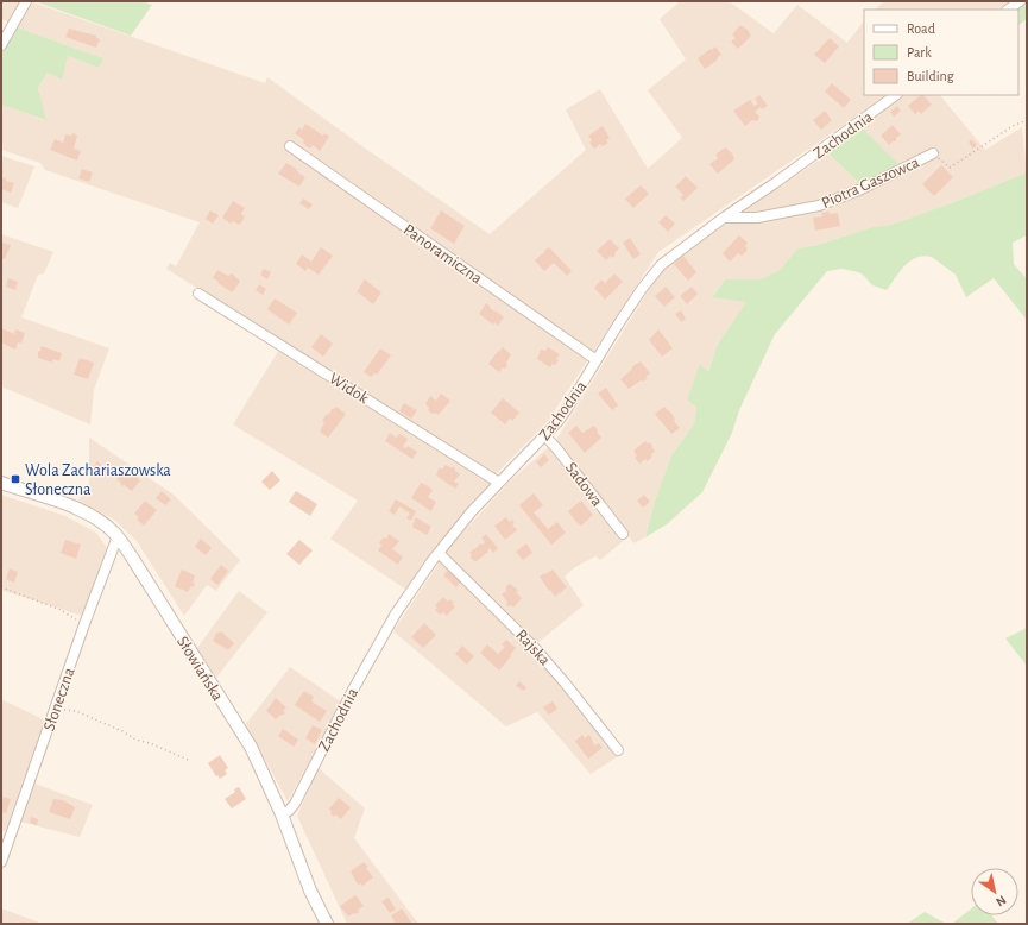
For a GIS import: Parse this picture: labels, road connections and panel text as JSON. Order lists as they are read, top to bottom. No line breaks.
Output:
{"streets":{"street":["Zachodnia","Piotra Gaszowca","Panoramiczna","Widok","Sadowa","Rajska","Słowiańska","Słoneczna"]},"crossings":[["Zachodnia","Piotra Gaszowca"],["Zachodnia","Panoramiczna"],["Zachodnia","Widok"],["Zachodnia","Sadowa"],["Zachodnia","Rajska"],["Zachodnia","Słowiańska"],["Słowiańska","Słoneczna"]],"places":{"transit":["Wola Zachariaszowska Słoneczna"]},"legend":["Road","Park","Building"],"north":"bottom right"}
